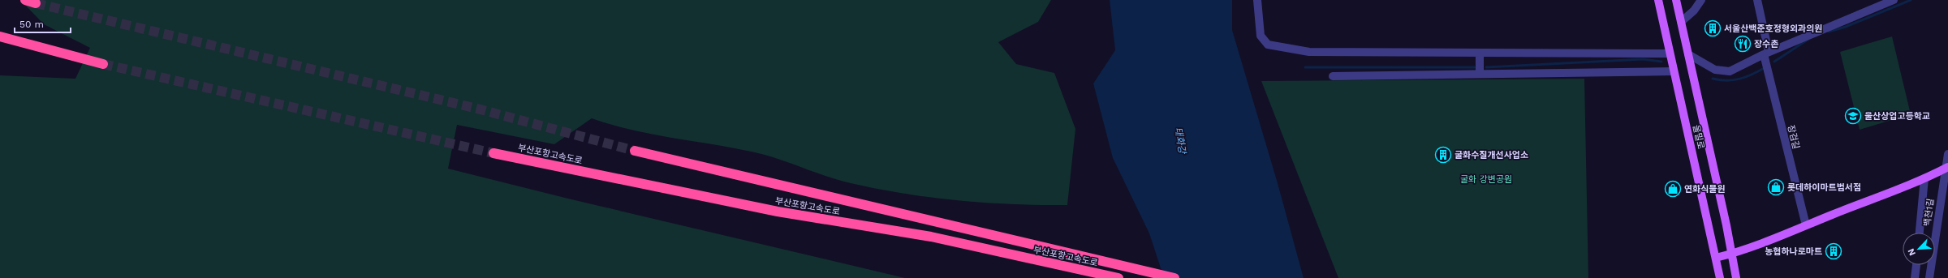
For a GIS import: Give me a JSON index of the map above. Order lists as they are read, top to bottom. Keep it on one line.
{"streets":{"highway":["부산포항고속도로"],"main road":["울밀로"],"street":["장검길","백천1길"]},"water":["태화강"],"parks":["굴화 강변공원"],"places":{"building":["서울산백준호정형외과의원","굴화수질개선사업소","농협하나로마트"],"restaurant":["장수촌"],"school or university":["울산상업고등학교"],"shop":["롯데하이마트범서점","연화식물원"]},"scale_bar":"50 m","north":"bottom left"}
